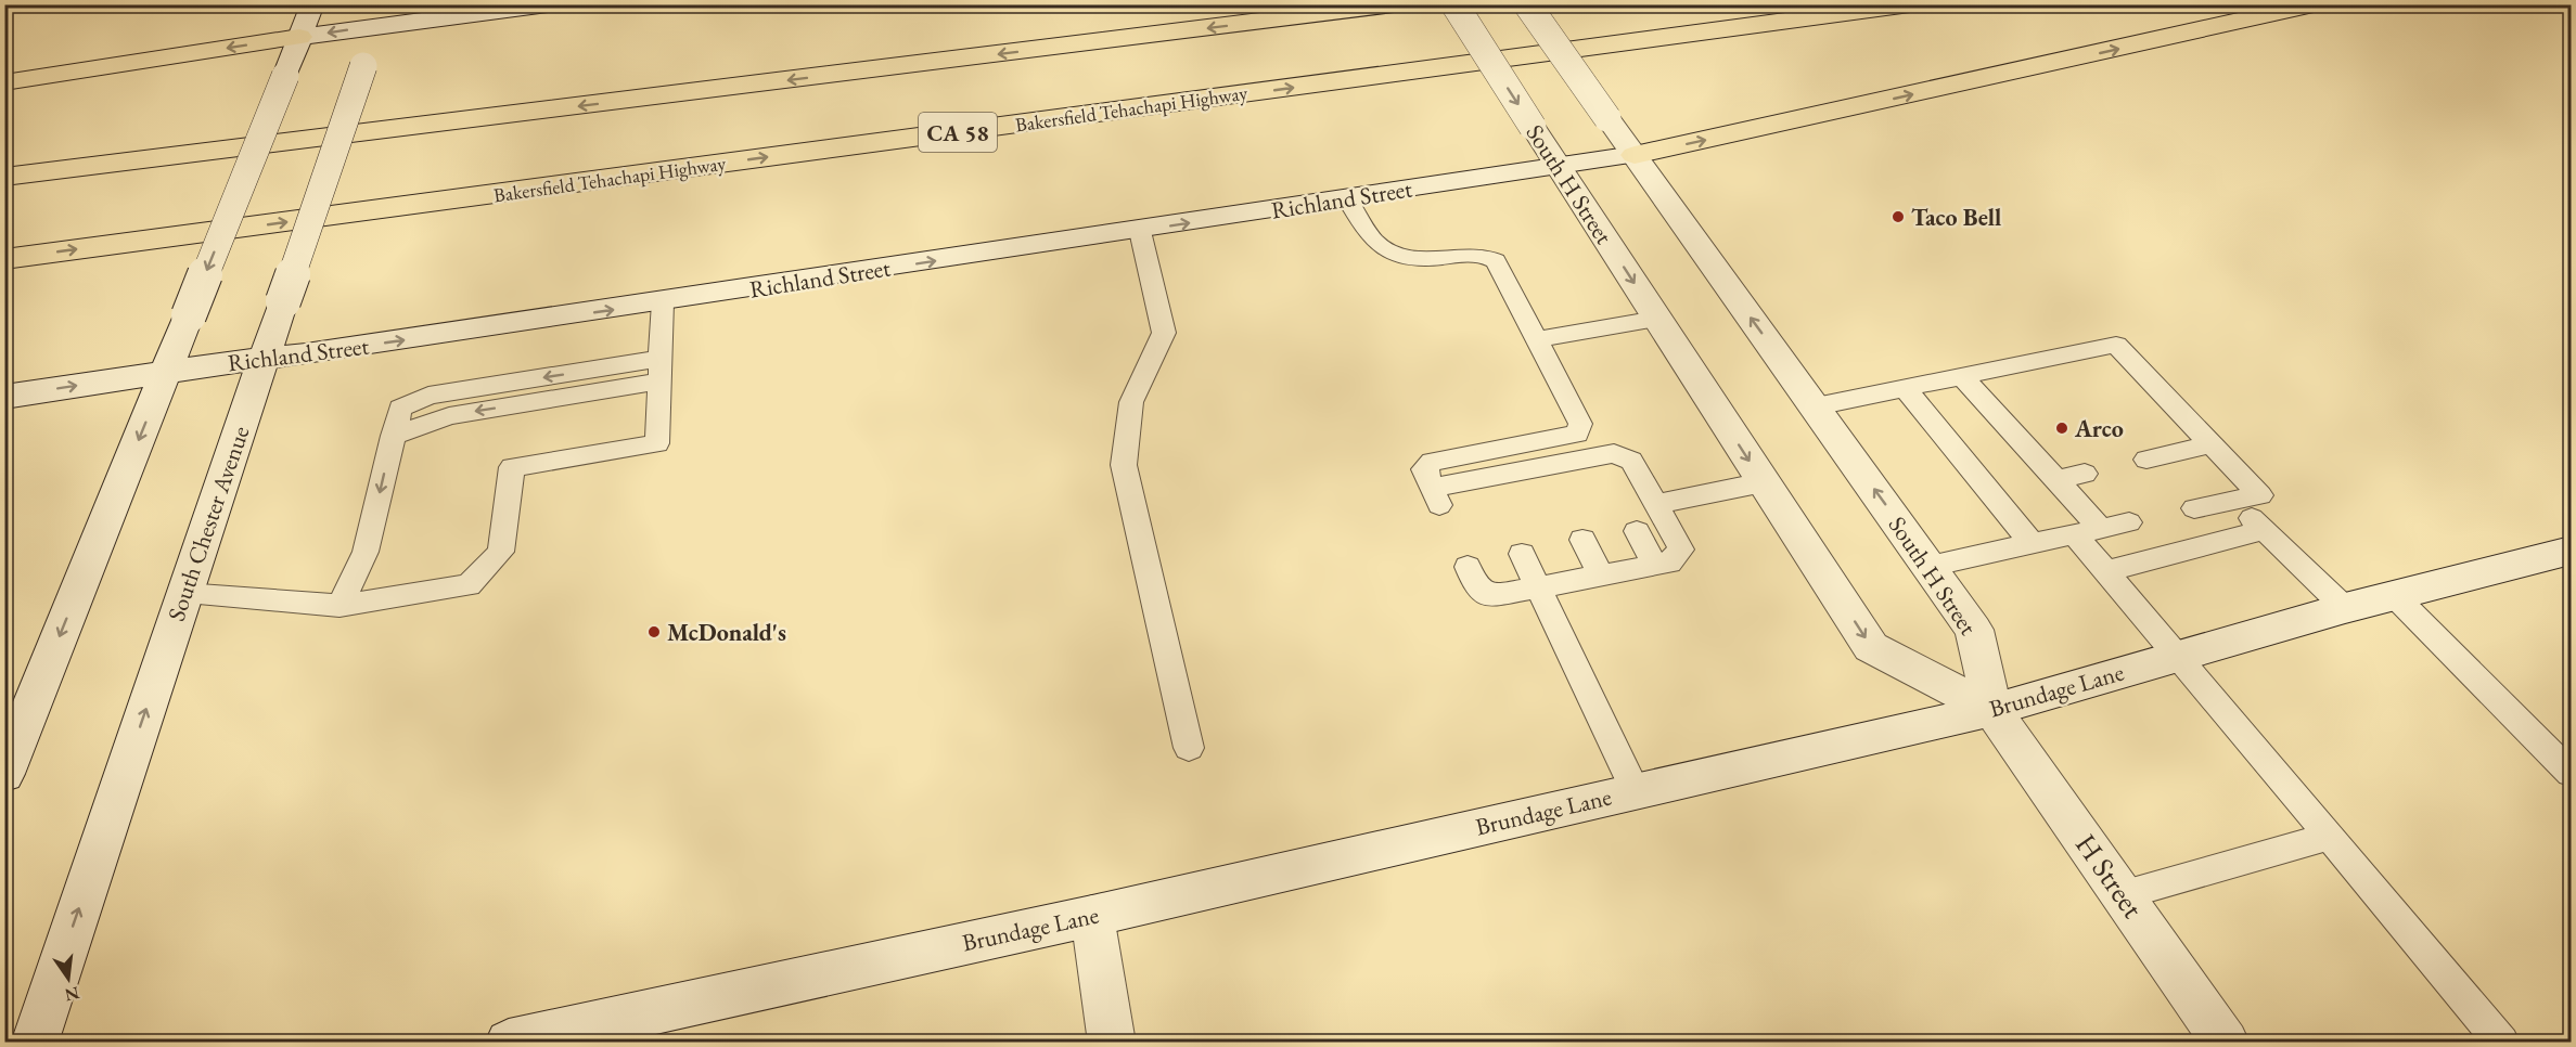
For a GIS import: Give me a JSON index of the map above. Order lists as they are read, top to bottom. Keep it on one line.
{"streets":{"highway":["Bakersfield Tehachapi Highway","CA 58"],"main road":["South H Street","Richland Street","South Chester Avenue","Brundage Lane","H Street"]},"crossings":[["South H Street","Richland Street"],["South H Street","Brundage Lane"],["South H Street","H Street"],["Richland Street","South Chester Avenue"],["Brundage Lane","H Street"]],"one_way":["Richland Street"],"places":["Taco Bell","Arco","McDonald's"],"north":"bottom"}
